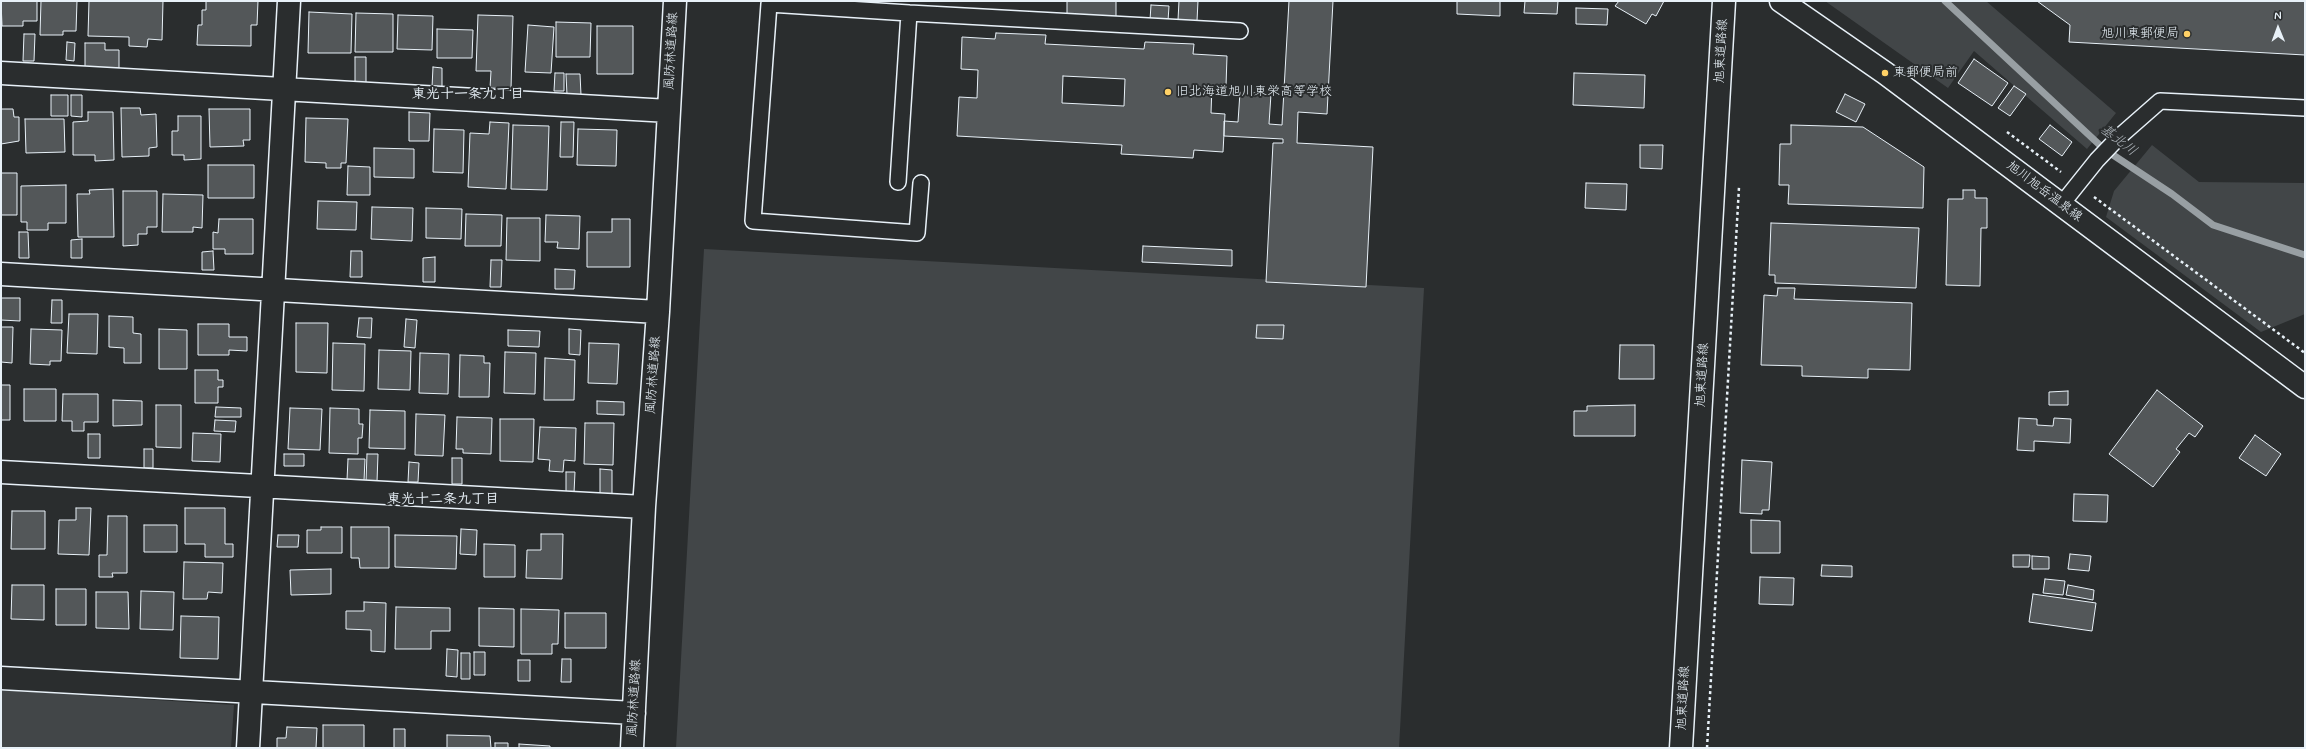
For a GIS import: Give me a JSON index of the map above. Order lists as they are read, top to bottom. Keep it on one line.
{"streets":{"street":["風防林道路線","旭東道路線","旭川旭岳温泉線"]},"districts":["東光十一条九丁目","東光十二条九丁目"],"water":["基北川"],"places":["旭川東郵便局","東郵便局前","旧北海道旭川東栄高等学校"],"north":"top"}
